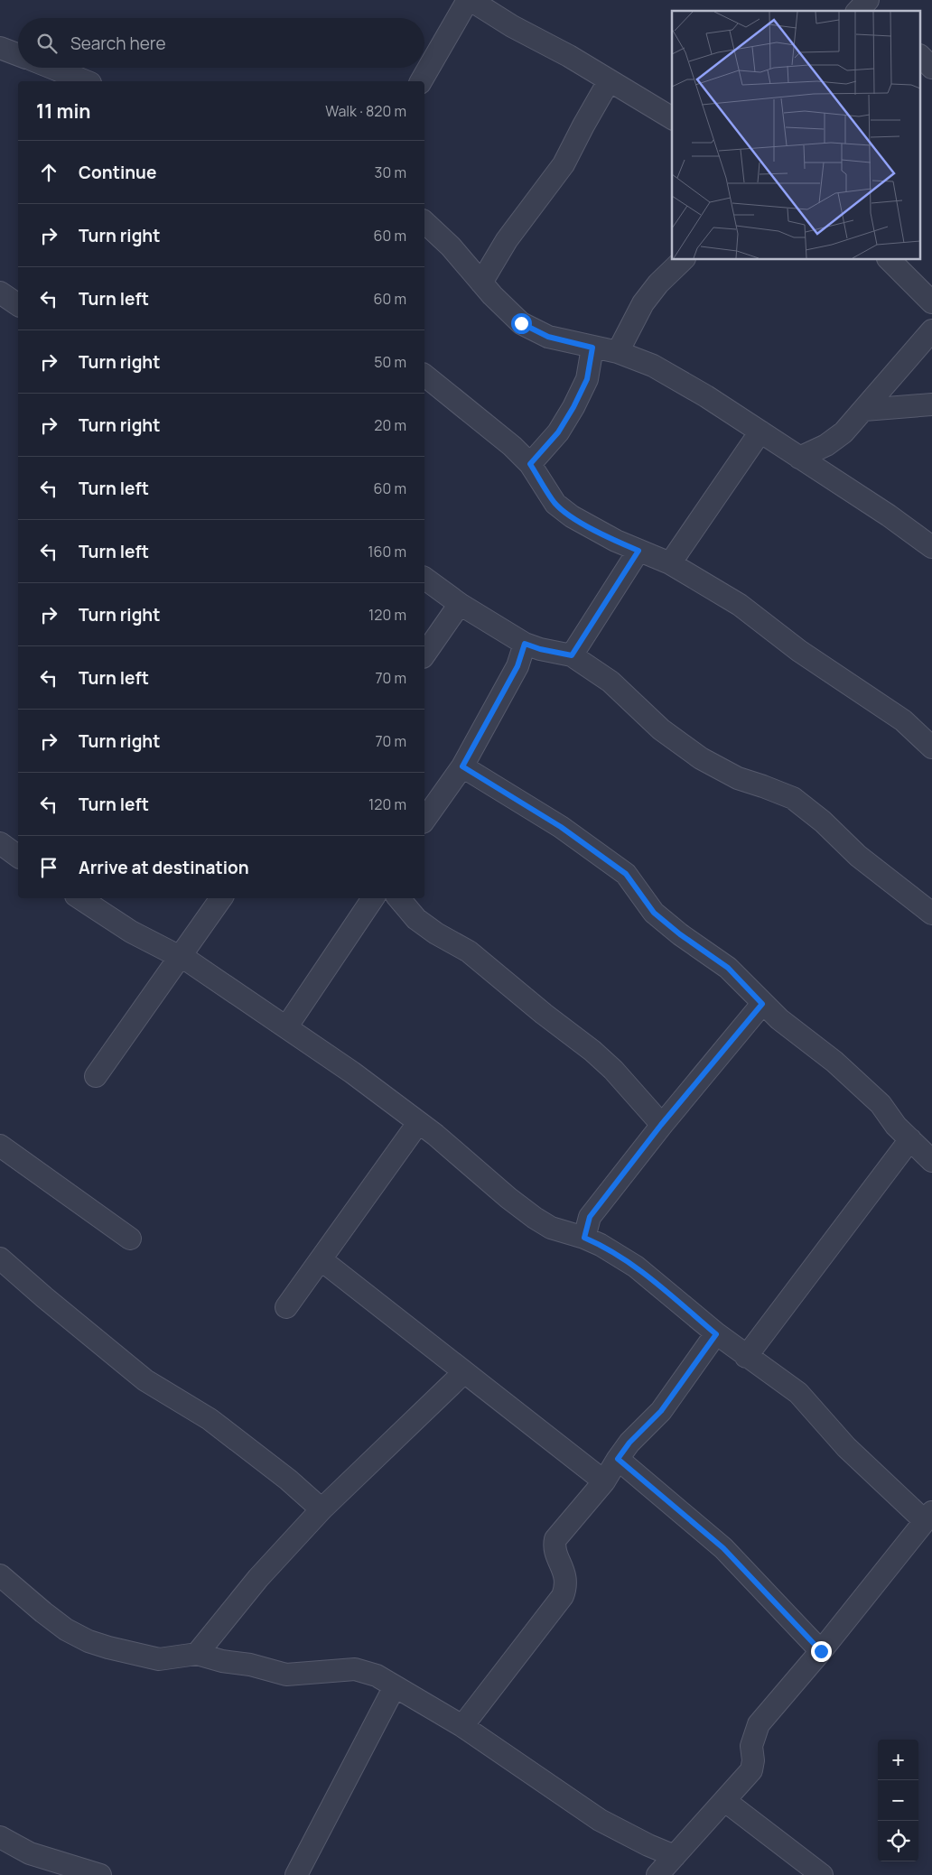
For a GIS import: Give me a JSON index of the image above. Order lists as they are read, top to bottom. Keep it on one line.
{"page":{"search":"Search here","heading":["11 min","Walk · 820 m"],"list":[["Continue","30 m"],["Turn right","60 m"],["Turn left","60 m"],["Turn right","50 m"],["Turn right","20 m"],["Turn left","60 m"],["Turn left","160 m"],["Turn right","120 m"],["Turn left","70 m"],["Turn right","70 m"],["Turn left","120 m"],"Arrive at destination"],"map_buttons":["+","−"]}}
